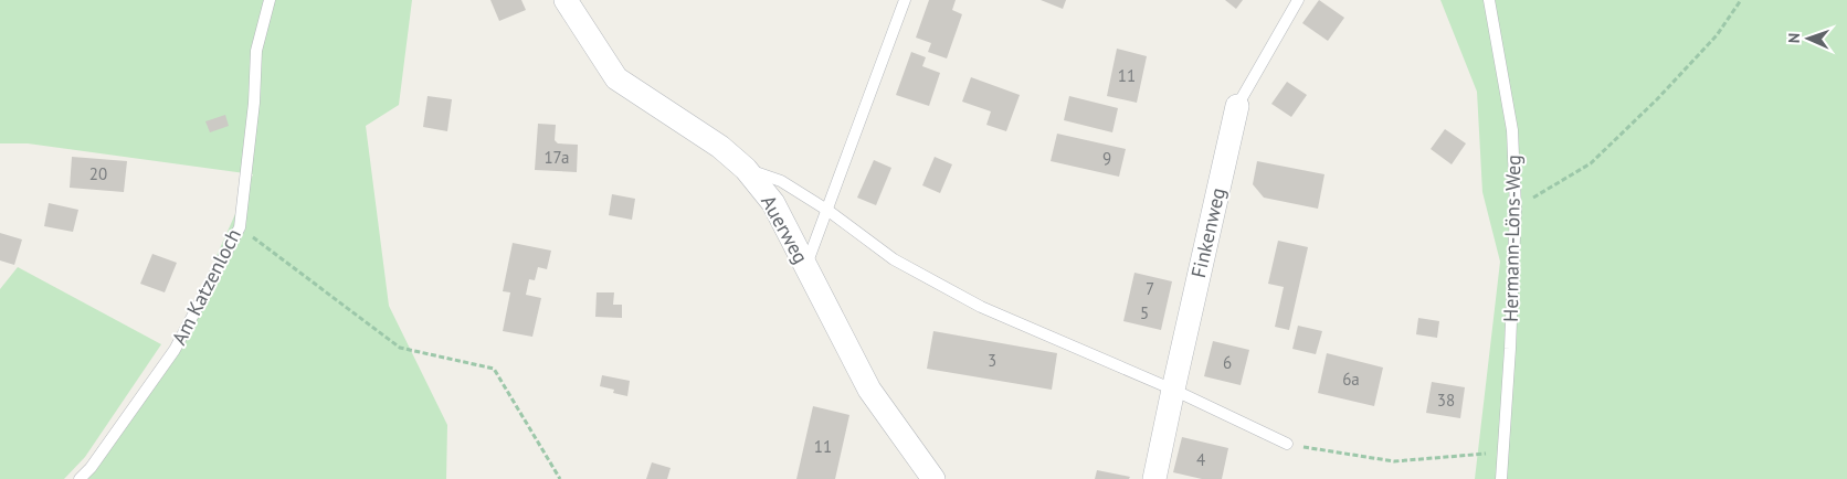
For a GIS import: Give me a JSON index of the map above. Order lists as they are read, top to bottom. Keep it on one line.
{"streets":{"street":["Auerweg","Finkenweg"],"lane":["Hermann-Löns-Weg","Am Katzenloch"]},"house_numbers":["11","17a","9","20","7","5","3","6","6a","38","11","4"],"north":"left"}
